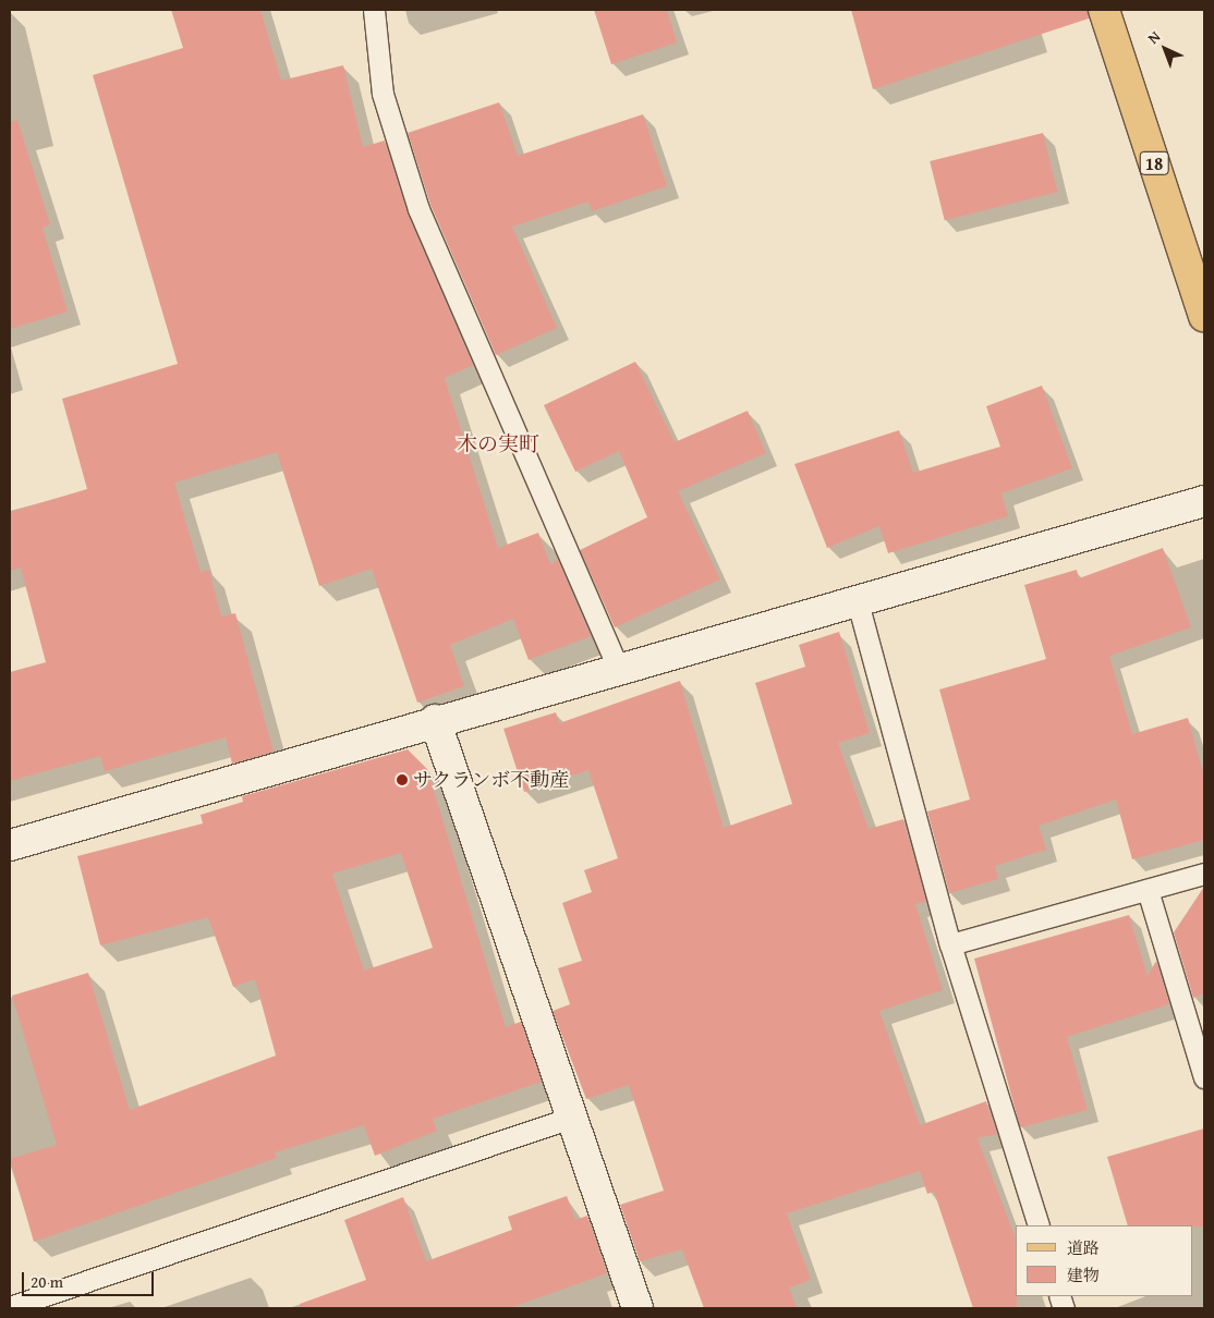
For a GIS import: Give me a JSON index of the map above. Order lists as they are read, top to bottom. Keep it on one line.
{"streets":{"main road":["18"]},"districts":["木の実町"],"places":["サクランボ不動産"],"legend":["道路","建物"],"scale_bar":"20 m","north":"top left"}
